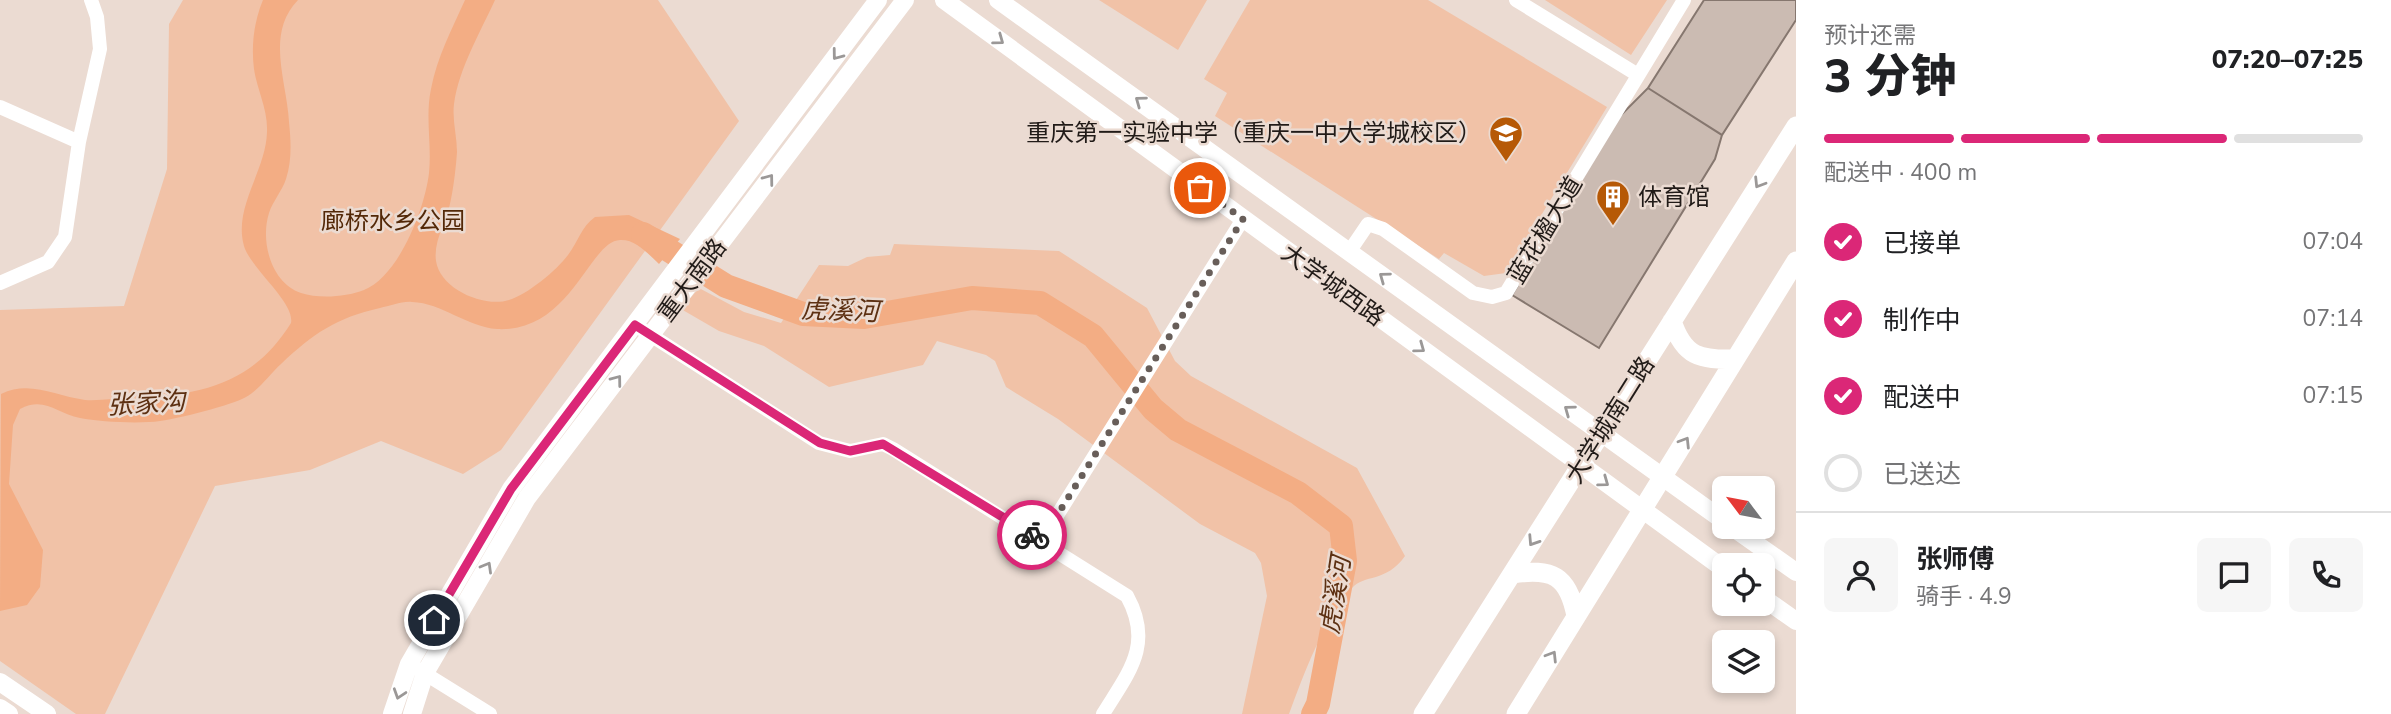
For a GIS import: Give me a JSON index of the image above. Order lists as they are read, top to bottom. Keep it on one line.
{"streets":{"highway":["大学城南二路"],"main road":["重大南路","大学城西路"],"street":["蓝花楹大道"]},"crossings":[["蓝花楹大道","大学城西路"],["大学城西路","大学城南二路"]],"water":["虎溪河","张家沟"],"parks":["廊桥水乡公园"],"places":{"school or university":["重庆第一实验中学（重庆一中大学城校区）"],"building":["体育馆"]},"north":"top left","page":{"heading":["3 分钟","预计还需","07:20–07:25"],"panel":["张师傅","骑手 · 4.9"],"bar":"配送中 · 400 m","list":[["已接单","07:04"],["制作中","07:14"],["配送中","07:15"],"已送达"]}}
